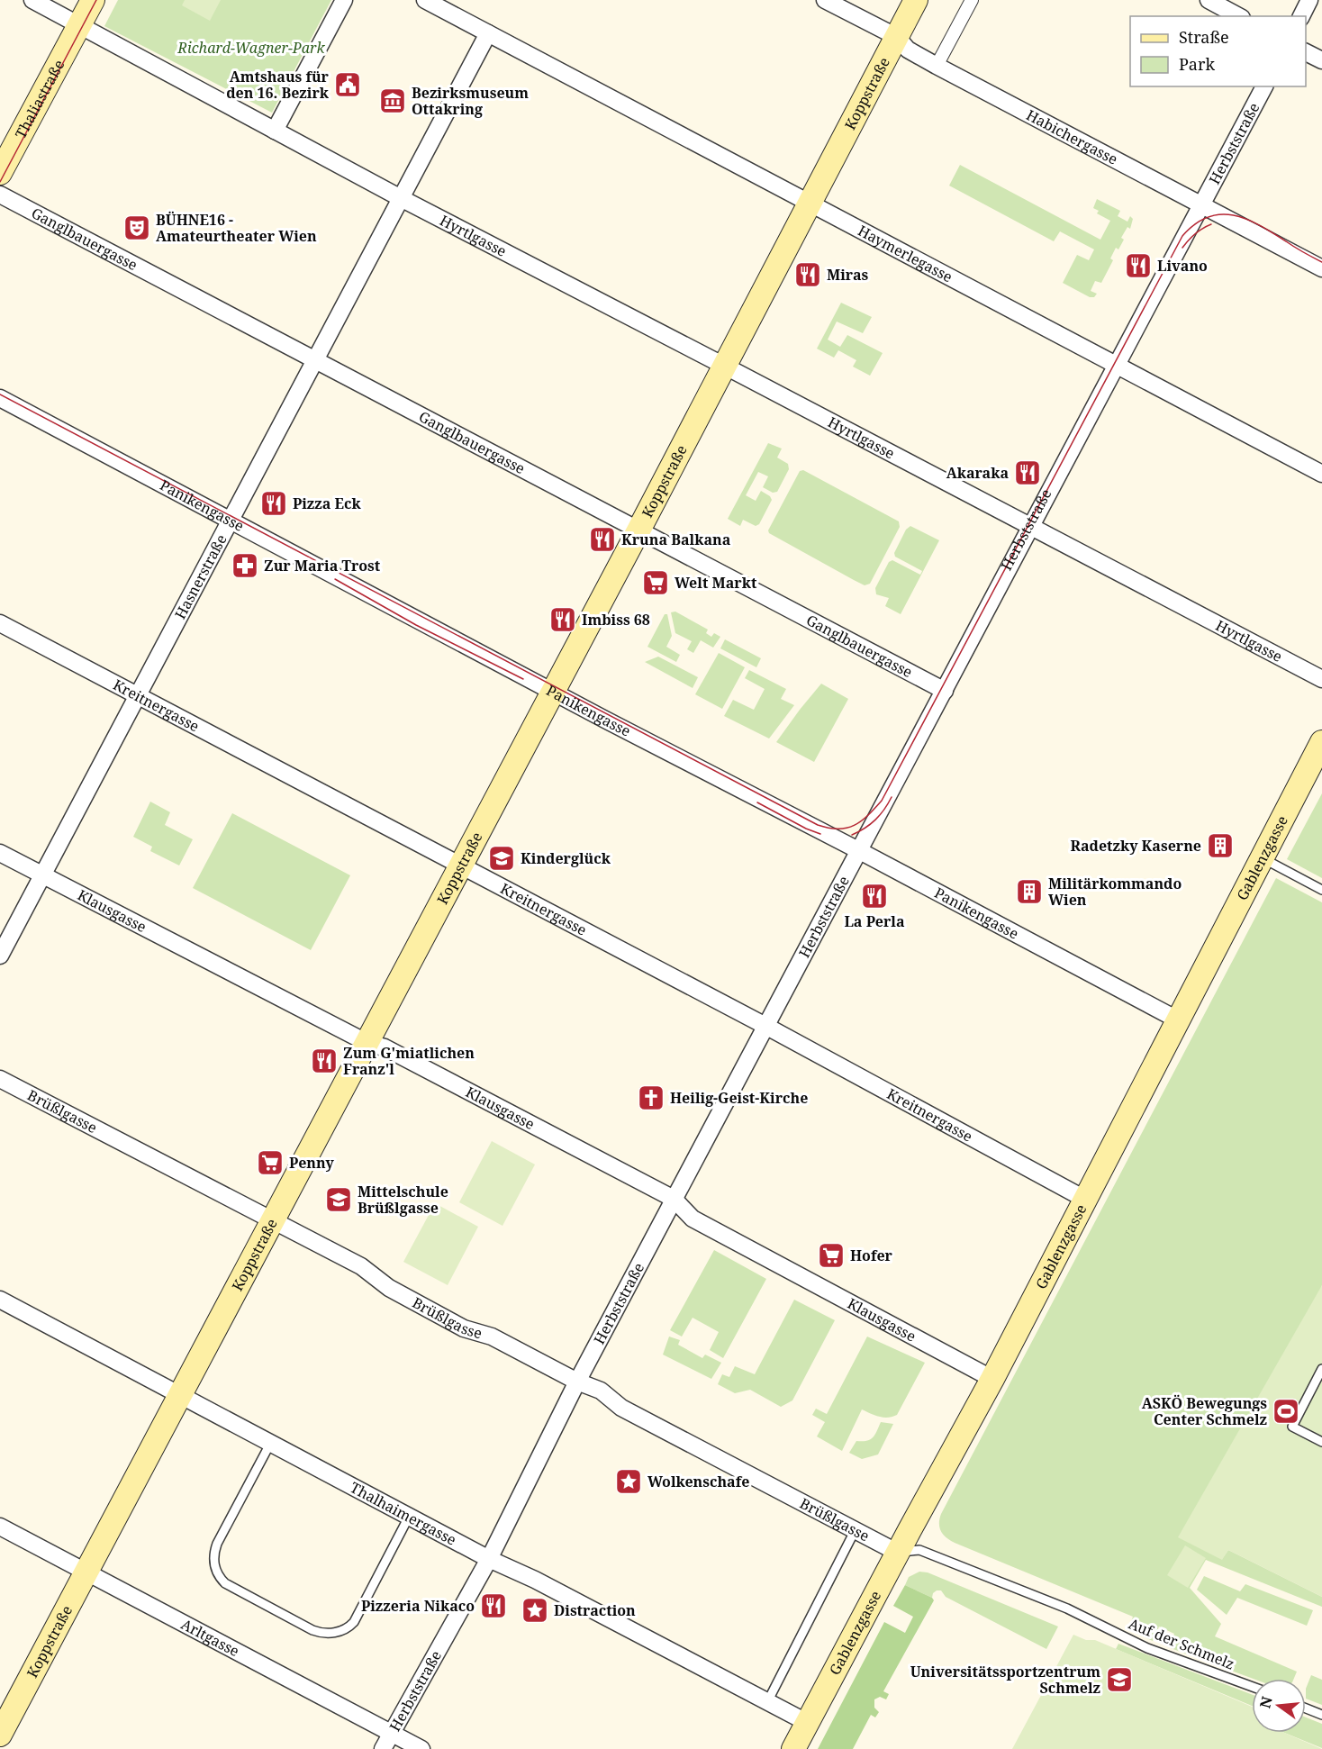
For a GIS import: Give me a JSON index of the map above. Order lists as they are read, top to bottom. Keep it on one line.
{"streets":{"main road":["Koppstraße","Thaliastraße","Gablenzgasse"],"street":["Habichergasse","Herbststraße","Hyrtlgasse","Ganglbauergasse","Haymerlegasse","Panikengasse","Hasnerstraße","Kreitnergasse","Klausgasse","Brüßlgasse","Thalhaimergasse","Arltgasse"],"lane":["Auf der Schmelz"]},"crossings":[["Koppstraße","Habichergasse"],["Koppstraße","Hyrtlgasse"],["Koppstraße","Ganglbauergasse"],["Koppstraße","Haymerlegasse"],["Koppstraße","Panikengasse"],["Koppstraße","Kreitnergasse"],["Koppstraße","Klausgasse"],["Koppstraße","Brüßlgasse"],["Koppstraße","Thalhaimergasse"],["Koppstraße","Arltgasse"],["Thaliastraße","Hyrtlgasse"],["Habichergasse","Herbststraße"],["Herbststraße","Hyrtlgasse"],["Herbststraße","Ganglbauergasse"],["Herbststraße","Haymerlegasse"],["Herbststraße","Panikengasse"],["Herbststraße","Kreitnergasse"],["Herbststraße","Klausgasse"],["Herbststraße","Brüßlgasse"],["Herbststraße","Thalhaimergasse"],["Herbststraße","Arltgasse"],["Hyrtlgasse","Hasnerstraße"],["Ganglbauergasse","Hasnerstraße"],["Haymerlegasse","Hasnerstraße"],["Panikengasse","Hasnerstraße"],["Panikengasse","Gablenzgasse"],["Hasnerstraße","Kreitnergasse"],["Hasnerstraße","Klausgasse"],["Kreitnergasse","Gablenzgasse"],["Gablenzgasse","Klausgasse"],["Gablenzgasse","Brüßlgasse"],["Gablenzgasse","Thalhaimergasse"],["Gablenzgasse","Auf der Schmelz"],["Brüßlgasse","Auf der Schmelz"]],"parks":["Richard-Wagner-Park"],"places":{"public building":["Amtshaus für den 16. Bezirk"],"museum":["Bezirksmuseum Ottakring"],"theatre":["BÜHNE16 - Amateurtheater Wien"],"restaurant":["Livano","Miras","Akaraka","Pizza Eck","Kruna Balkana","Imbiss 68","La Perla","Zum G'miatlichen Franz'l","Pizzeria Nikaco"],"pharmacy":["Zur Maria Trost"],"supermarket":["Welt Markt","Penny","Hofer"],"building":["Radetzky Kaserne","Militärkommando Wien"],"school or university":["Kinderglück","Mittelschule Brüßlgasse","Universitätssportzentrum Schmelz"],"church":["Heilig-Geist-Kirche"],"sports":["ASKÖ Bewegungs Center Schmelz"],"place":["Wolkenschafe","Distraction"]},"legend":["Straße","Park"],"north":"left"}
